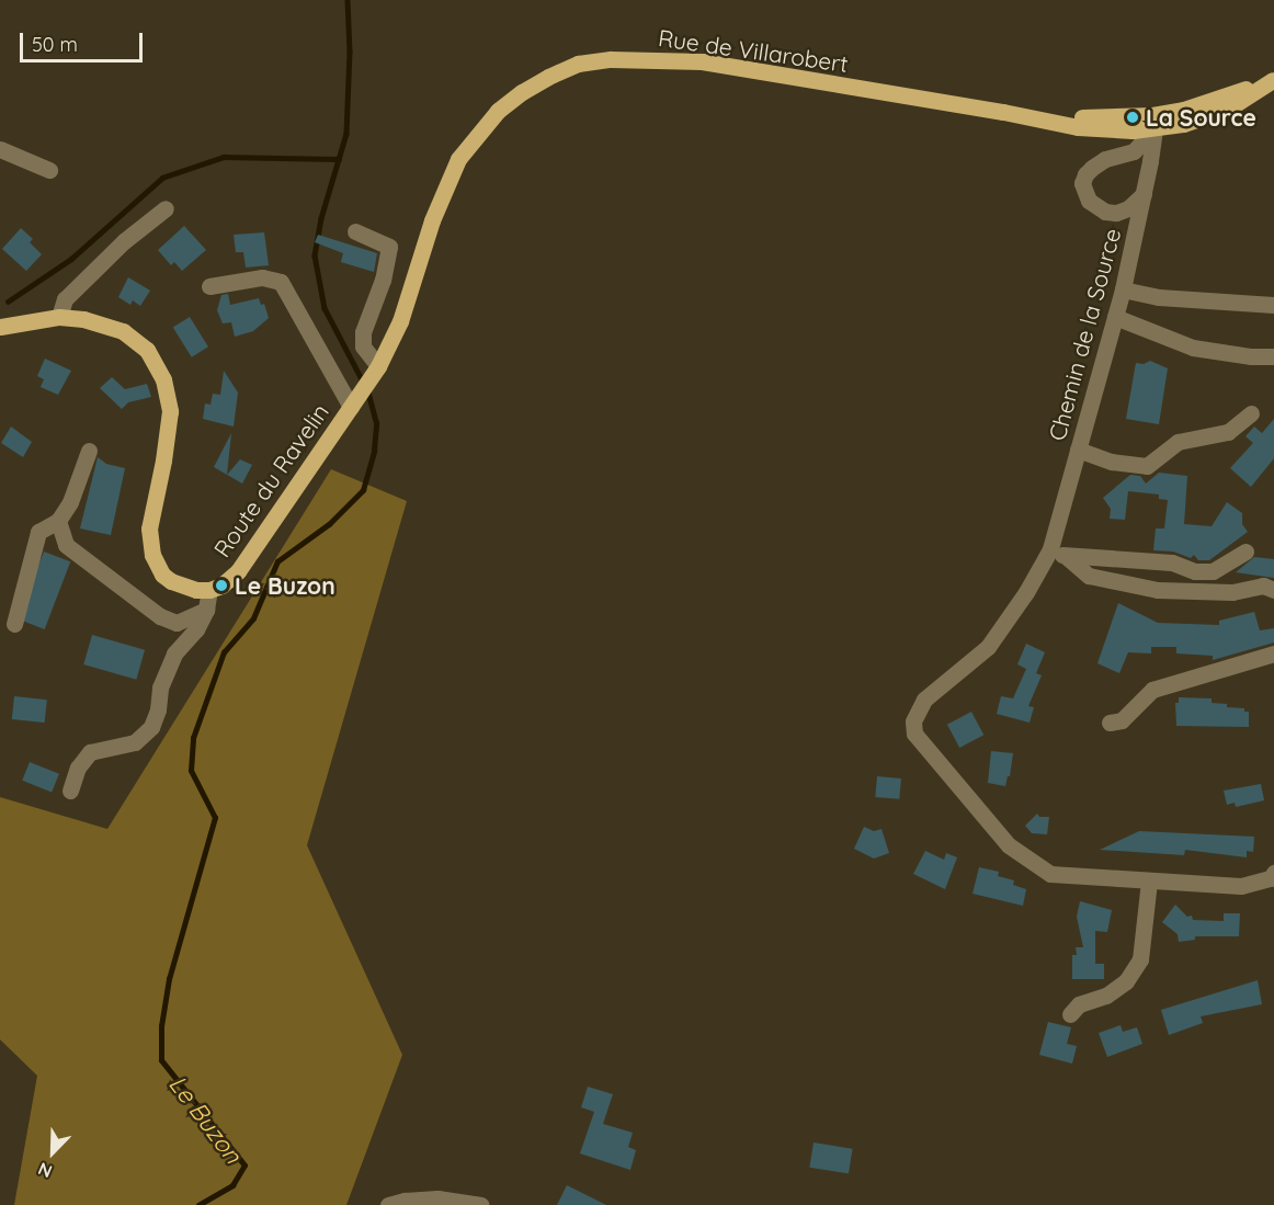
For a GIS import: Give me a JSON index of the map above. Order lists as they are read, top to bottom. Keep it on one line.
{"streets":{"main road":["Rue de Villarobert","Route du Ravelin"],"street":["Chemin de la Source"]},"crossings":[["Rue de Villarobert","Chemin de la Source"],["Rue de Villarobert","Route du Ravelin"]],"water":["Le Buzon"],"places":["La Source","Le Buzon"],"scale_bar":"50 m","north":"bottom left"}
